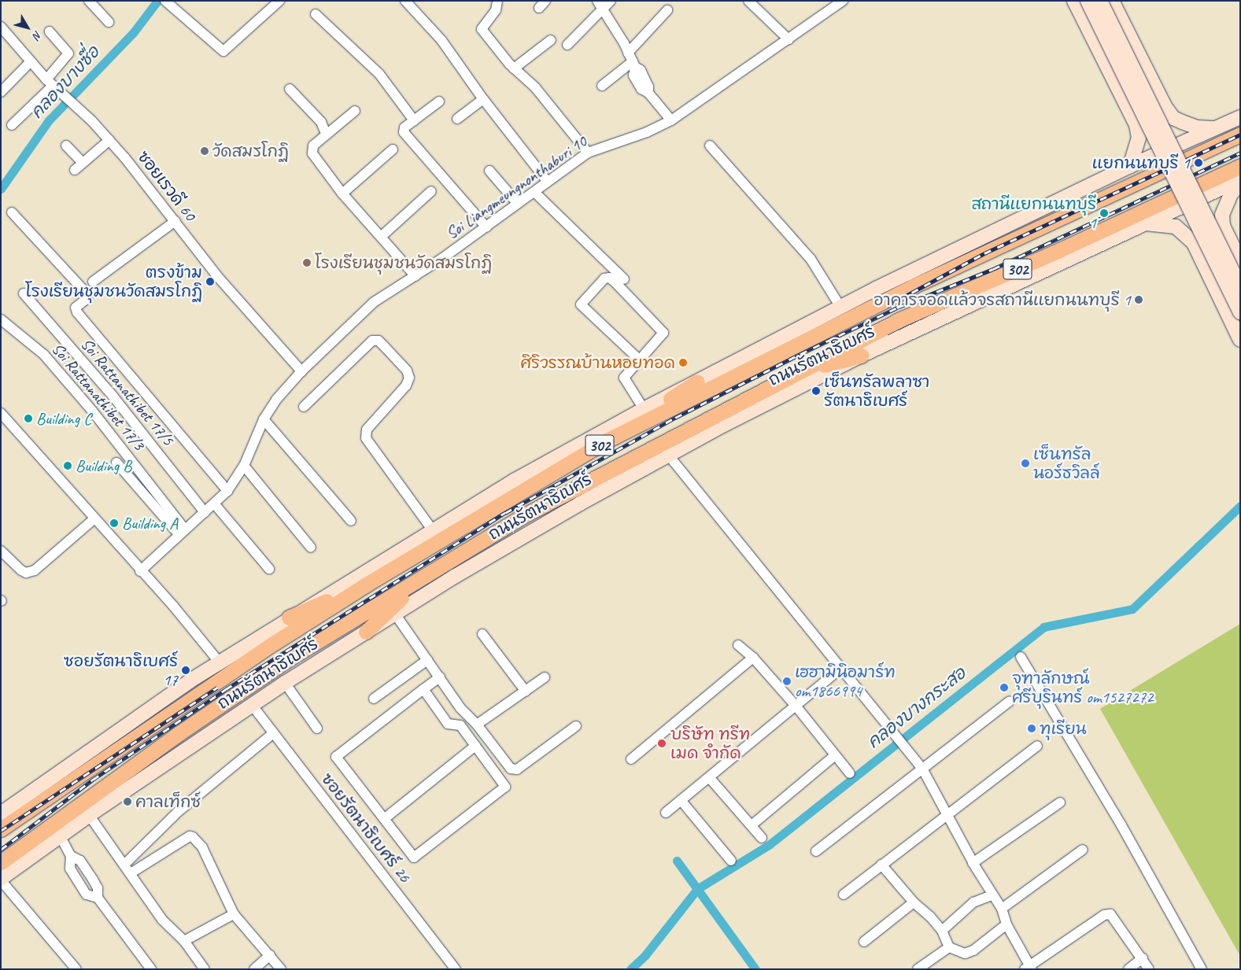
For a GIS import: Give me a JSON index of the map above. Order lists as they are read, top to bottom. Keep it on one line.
{"streets":{"main road":["302","ถนนรัตนาธิเบศร์"],"street":["ซอยเรวดี 60","Soi Liangmeungnonthaburi 10","Soi Rattanathibet 17/5","Soi Rattanathibet 17/3","ซอยรัตนาธิเบศร์ 26"]},"crossings":[["ซอยเรวดี 60","Soi Liangmeungnonthaburi 10"],["Soi Liangmeungnonthaburi 10","Soi Rattanathibet 17/5"],["Soi Liangmeungnonthaburi 10","Soi Rattanathibet 17/3"],["ถนนรัตนาธิเบศร์","ซอยรัตนาธิเบศร์ 26"]],"water":["คลองบางซื่อ","คลองบางกระสอ"],"places":["วัดสมรโกฏิ","แยกนนทบุรี 1","สถานีแยกนนทบุรี 1","โรงเรียนชุมชนวัดสมรโกฏิ","ตรงข้าม โรงเรียนชุมชนวัดสมรโกฏิ","อาคารจอดแล้วจรสถานีแยกนนทบุรี 1","ศิริวรรณบ้านหอยทอด","เซ็นทรัลพลาซา รัตนาธิเบศร์","Building C","เซ็นทรัล นอร์ธวิลล์","Building B","Building A","ซอยรัตนาธิเบศร์ 17","เฮฮามินิอมาร์ท om1866994","จุฑาลักษณ์ ศรีบุรินทร์ om1527272","ทุเรียน","บริษัท ทรีท เมด จำกัด","คาลเท็กซ์"],"north":"bottom right"}
